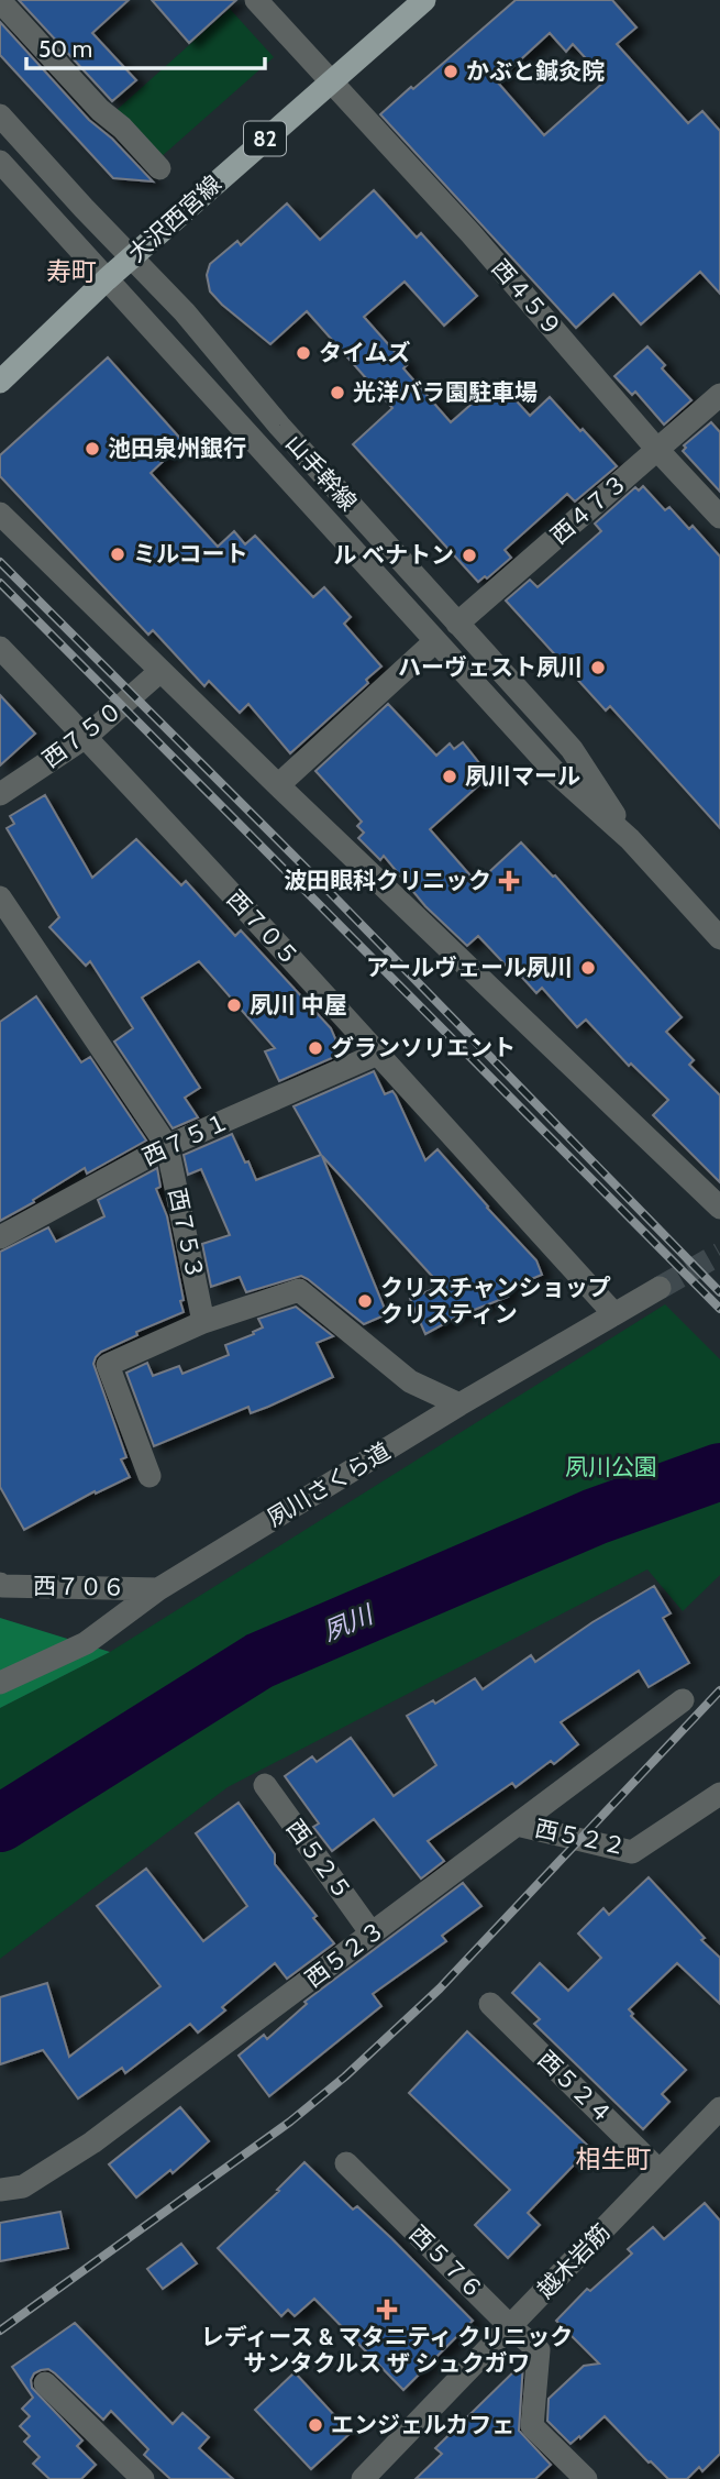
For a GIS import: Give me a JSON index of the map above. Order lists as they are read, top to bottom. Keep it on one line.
{"streets":{"main road":["82","大沢西宮線"],"street":["西４５９","山手幹線","西４７３","西７５０","西７０５","西７５１","西７５３","夙川さくら道","西７０６","西５２２","西５２５","西５２３","西５２４","越木岩筋","西５７６"]},"crossings":[["大沢西宮線","西４５９"],["大沢西宮線","山手幹線"],["西４５９","西４７３"],["山手幹線","西４７３"],["西７５０","西７０５"],["西７０５","西７５１"],["西７０５","夙川さくら道"],["西７５１","西７５３"],["夙川さくら道","西７０６"],["西５２２","西５２３"],["西５２５","西５２３"],["西５２４","越木岩筋"],["越木岩筋","西５７６"]],"districts":["寿町","相生町"],"water":["夙川"],"parks":["夙川公園"],"places":{"other":["かぶと鍼灸院","タイムズ","光洋バラ園駐車場","池田泉州銀行","ミルコート","ル ベナトン","ハーヴェスト夙川","夙川マール","アールヴェール夙川","夙川 中屋","グランソリエント","クリスチャンショップ クリスティン","エンジェルカフェ"],"health":["波田眼科クリニック","レディース & マタニティ クリニック サンタクルス ザ シュクガワ"]},"scale_bar":"50 m"}
